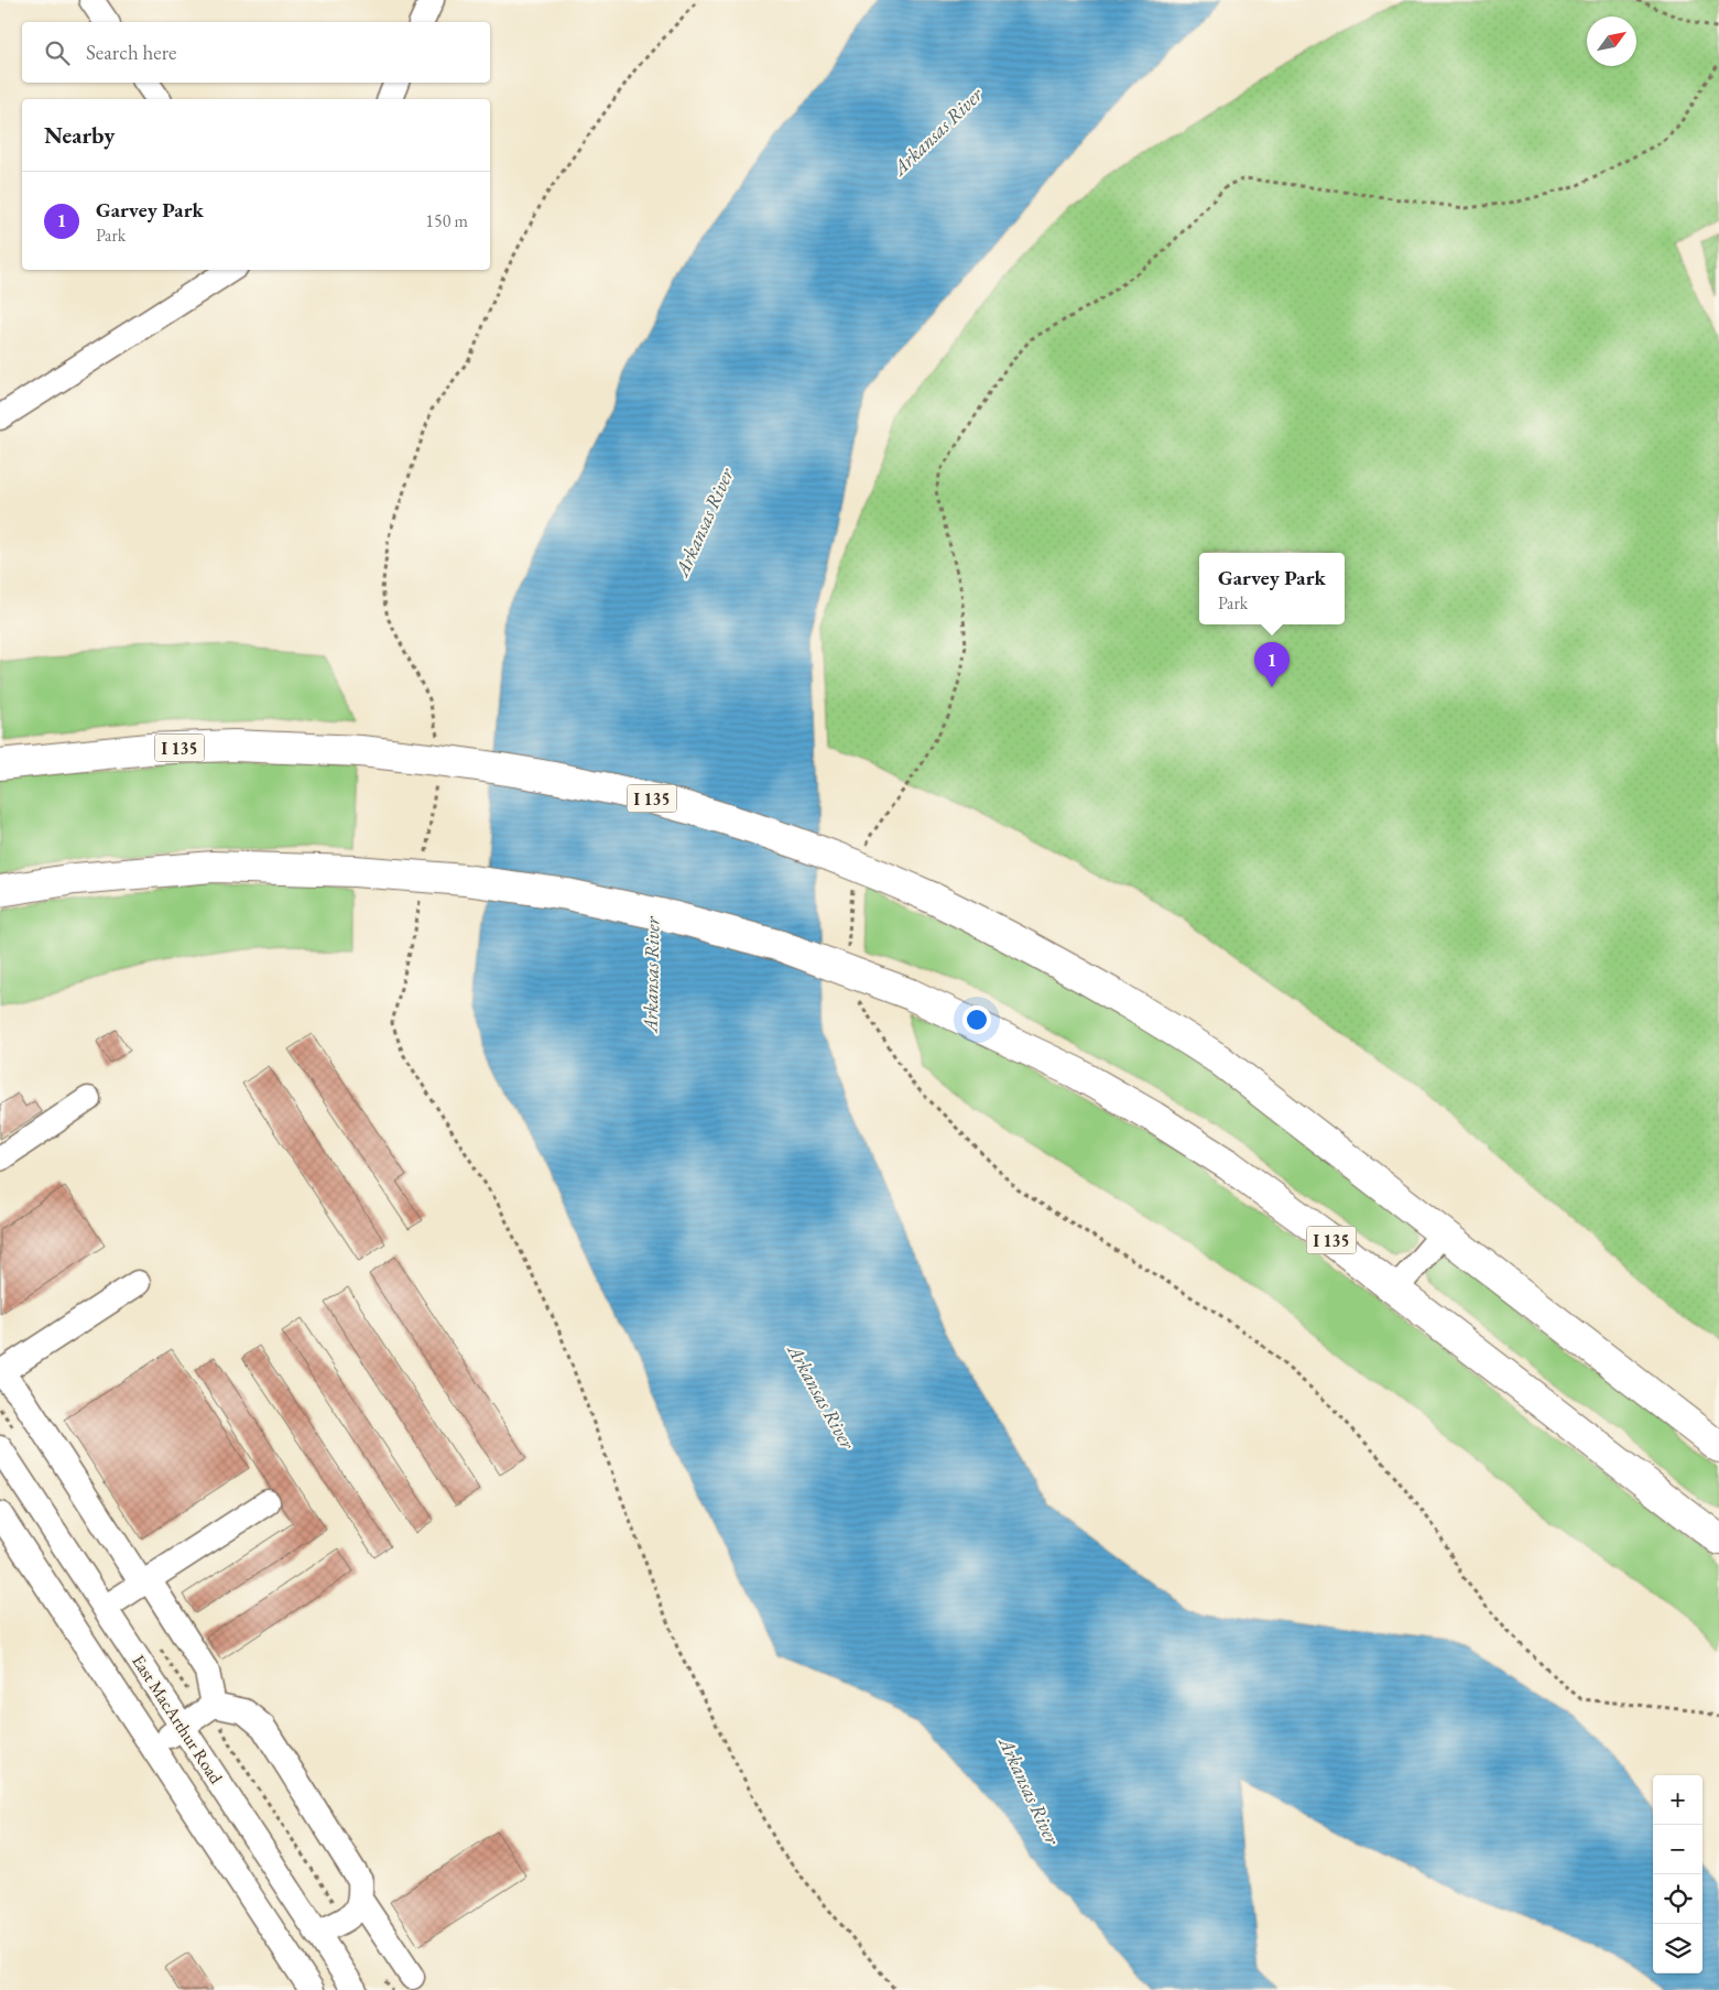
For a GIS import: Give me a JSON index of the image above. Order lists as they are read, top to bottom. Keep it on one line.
{"streets":{"highway":["I 135"],"street":["East MacArthur Road"]},"water":["Arkansas River"],"north":"top right","page":{"search":"Search here","heading":"Nearby","list":[{"mark":"1","name":"Garvey Park","note":"Park","value":"150 m"}],"popup":["Garvey Park","Park"],"pins":"1","map_buttons":["+","−"]}}
